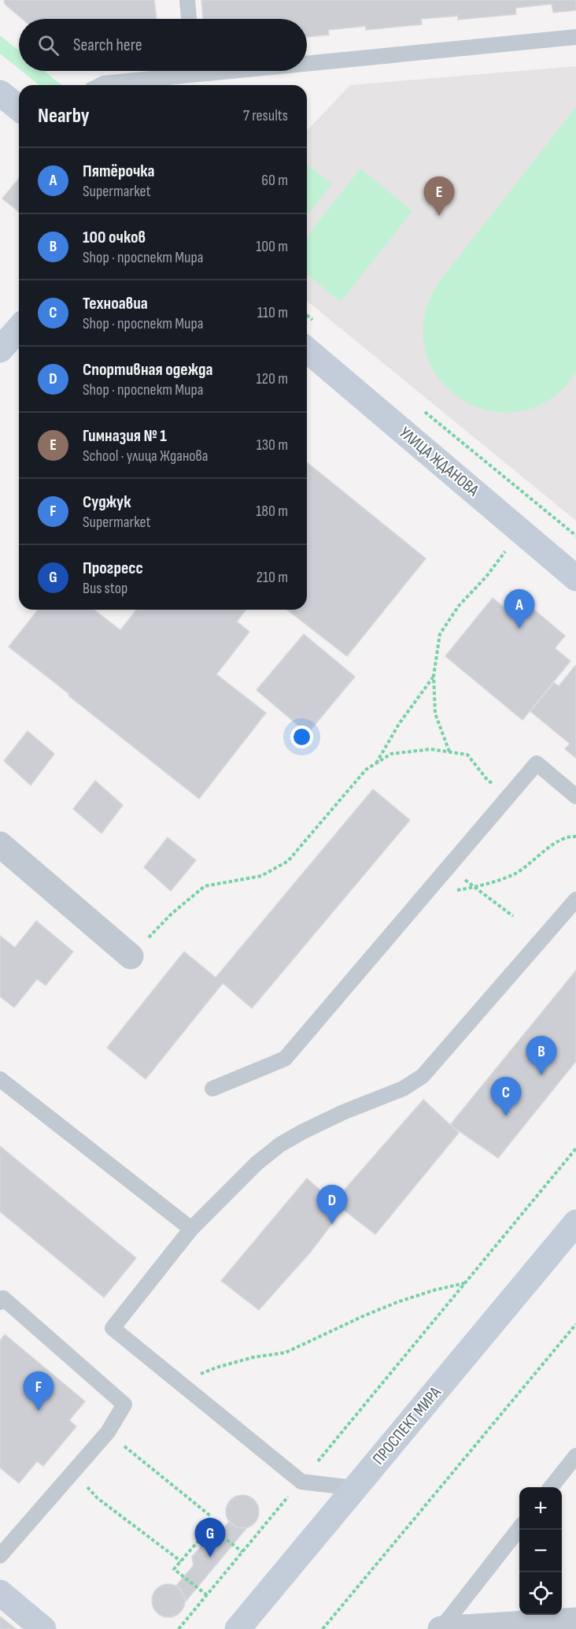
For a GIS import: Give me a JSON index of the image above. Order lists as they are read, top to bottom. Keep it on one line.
{"streets":{"main road":["УЛИЦА ЖДАНОВА","ПРОСПЕКТ МИРА"]},"page":{"search":"Search here","heading":["Nearby","7 results"],"list":[{"mark":"A","name":"Пятёрочка","note":"Supermarket","value":"60 m"},{"mark":"B","name":"100 очков","note":"Shop · проспект Мира","value":"100 m"},{"mark":"C","name":"Техноавиа","note":"Shop · проспект Мира","value":"110 m"},{"mark":"D","name":"Спортивная одежда","note":"Shop · проспект Мира","value":"120 m"},{"mark":"E","name":"Гимназия № 1","note":"School · улица Жданова","value":"130 m"},{"mark":"F","name":"Суджук","note":"Supermarket","value":"180 m"},{"mark":"G","name":"Прогресс","note":"Bus stop","value":"210 m"}],"pins":["E","A","B","C","D","F","G"],"map_buttons":["+","−"]}}
